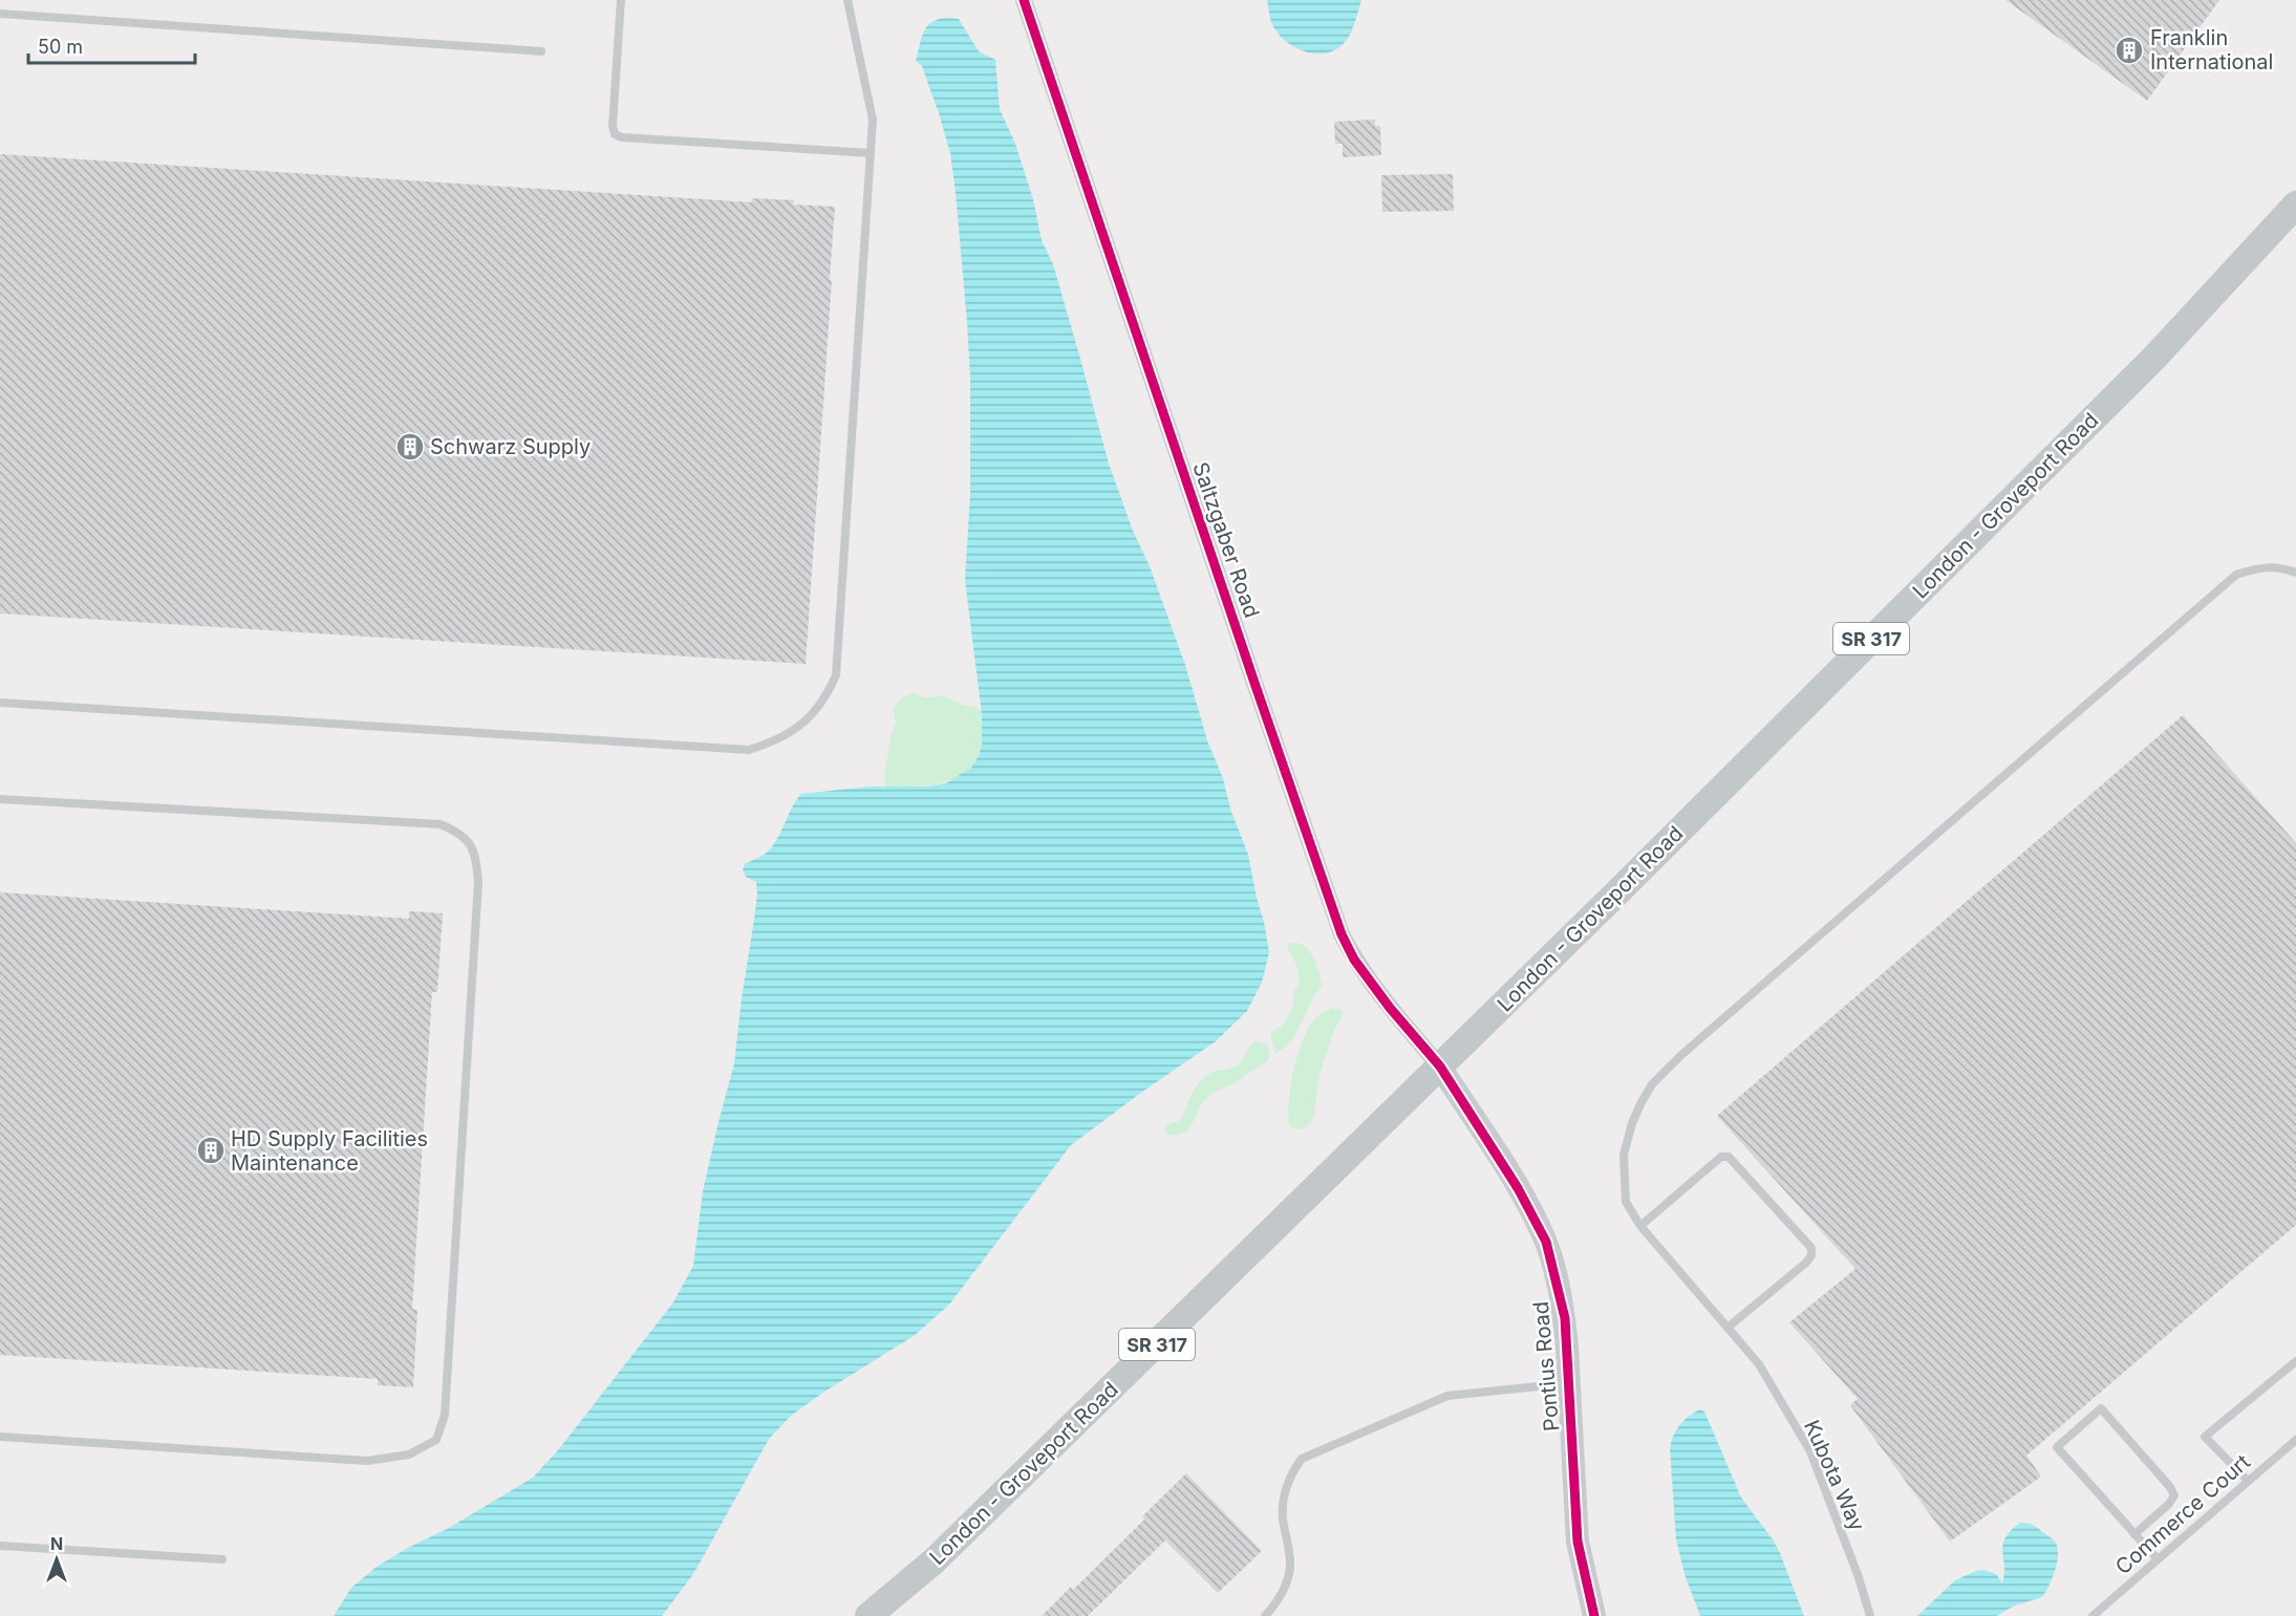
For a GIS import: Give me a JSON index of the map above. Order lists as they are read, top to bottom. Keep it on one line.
{"streets":{"main road":["London - Groveport Road","SR 317"],"street":["Saltzgaber Road","Pontius Road"],"lane":["Kubota Way","Commerce Court"]},"crossings":[["London - Groveport Road","Saltzgaber Road"],["London - Groveport Road","Pontius Road"],["Saltzgaber Road","Pontius Road"]],"places":{"building":["Franklin International","Schwarz Supply","HD Supply Facilities Maintenance"]},"scale_bar":"50 m","north":"top"}
